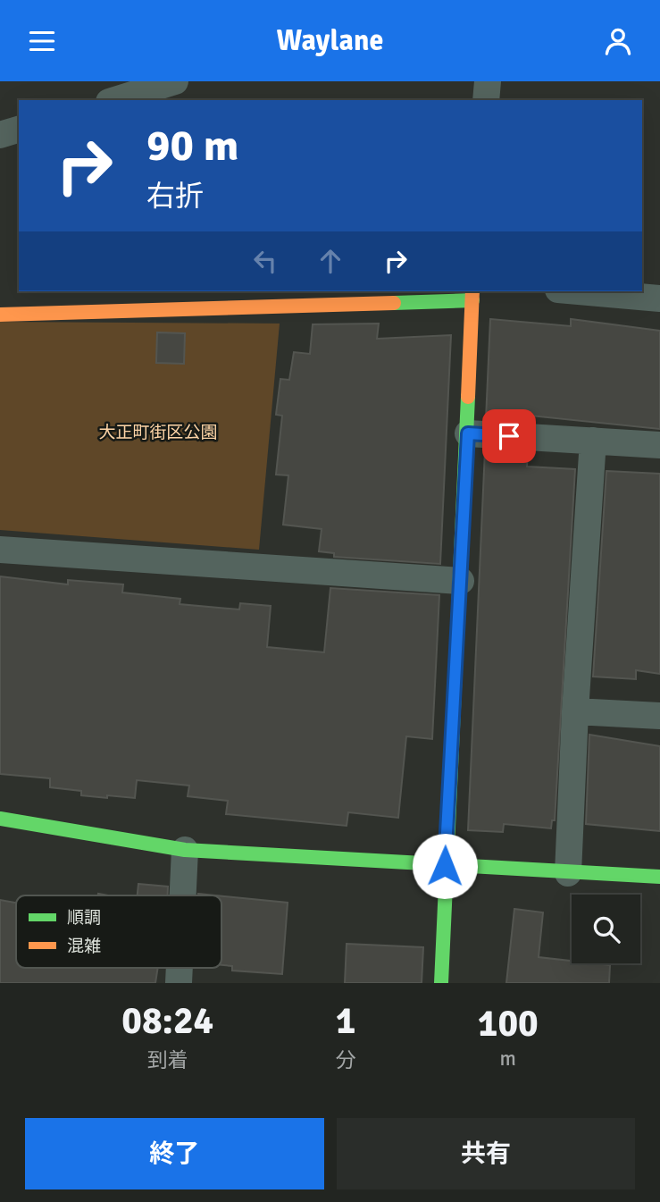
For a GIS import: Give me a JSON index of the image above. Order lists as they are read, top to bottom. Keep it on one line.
{"parks":["大正町街区公園"],"legend":["順調","混雑"],"page":{"header":"Waylane","turn":["90 m","右折"],"eta":["08:24","到着","1","分","100","m"],"buttons":["終了","共有"]}}
